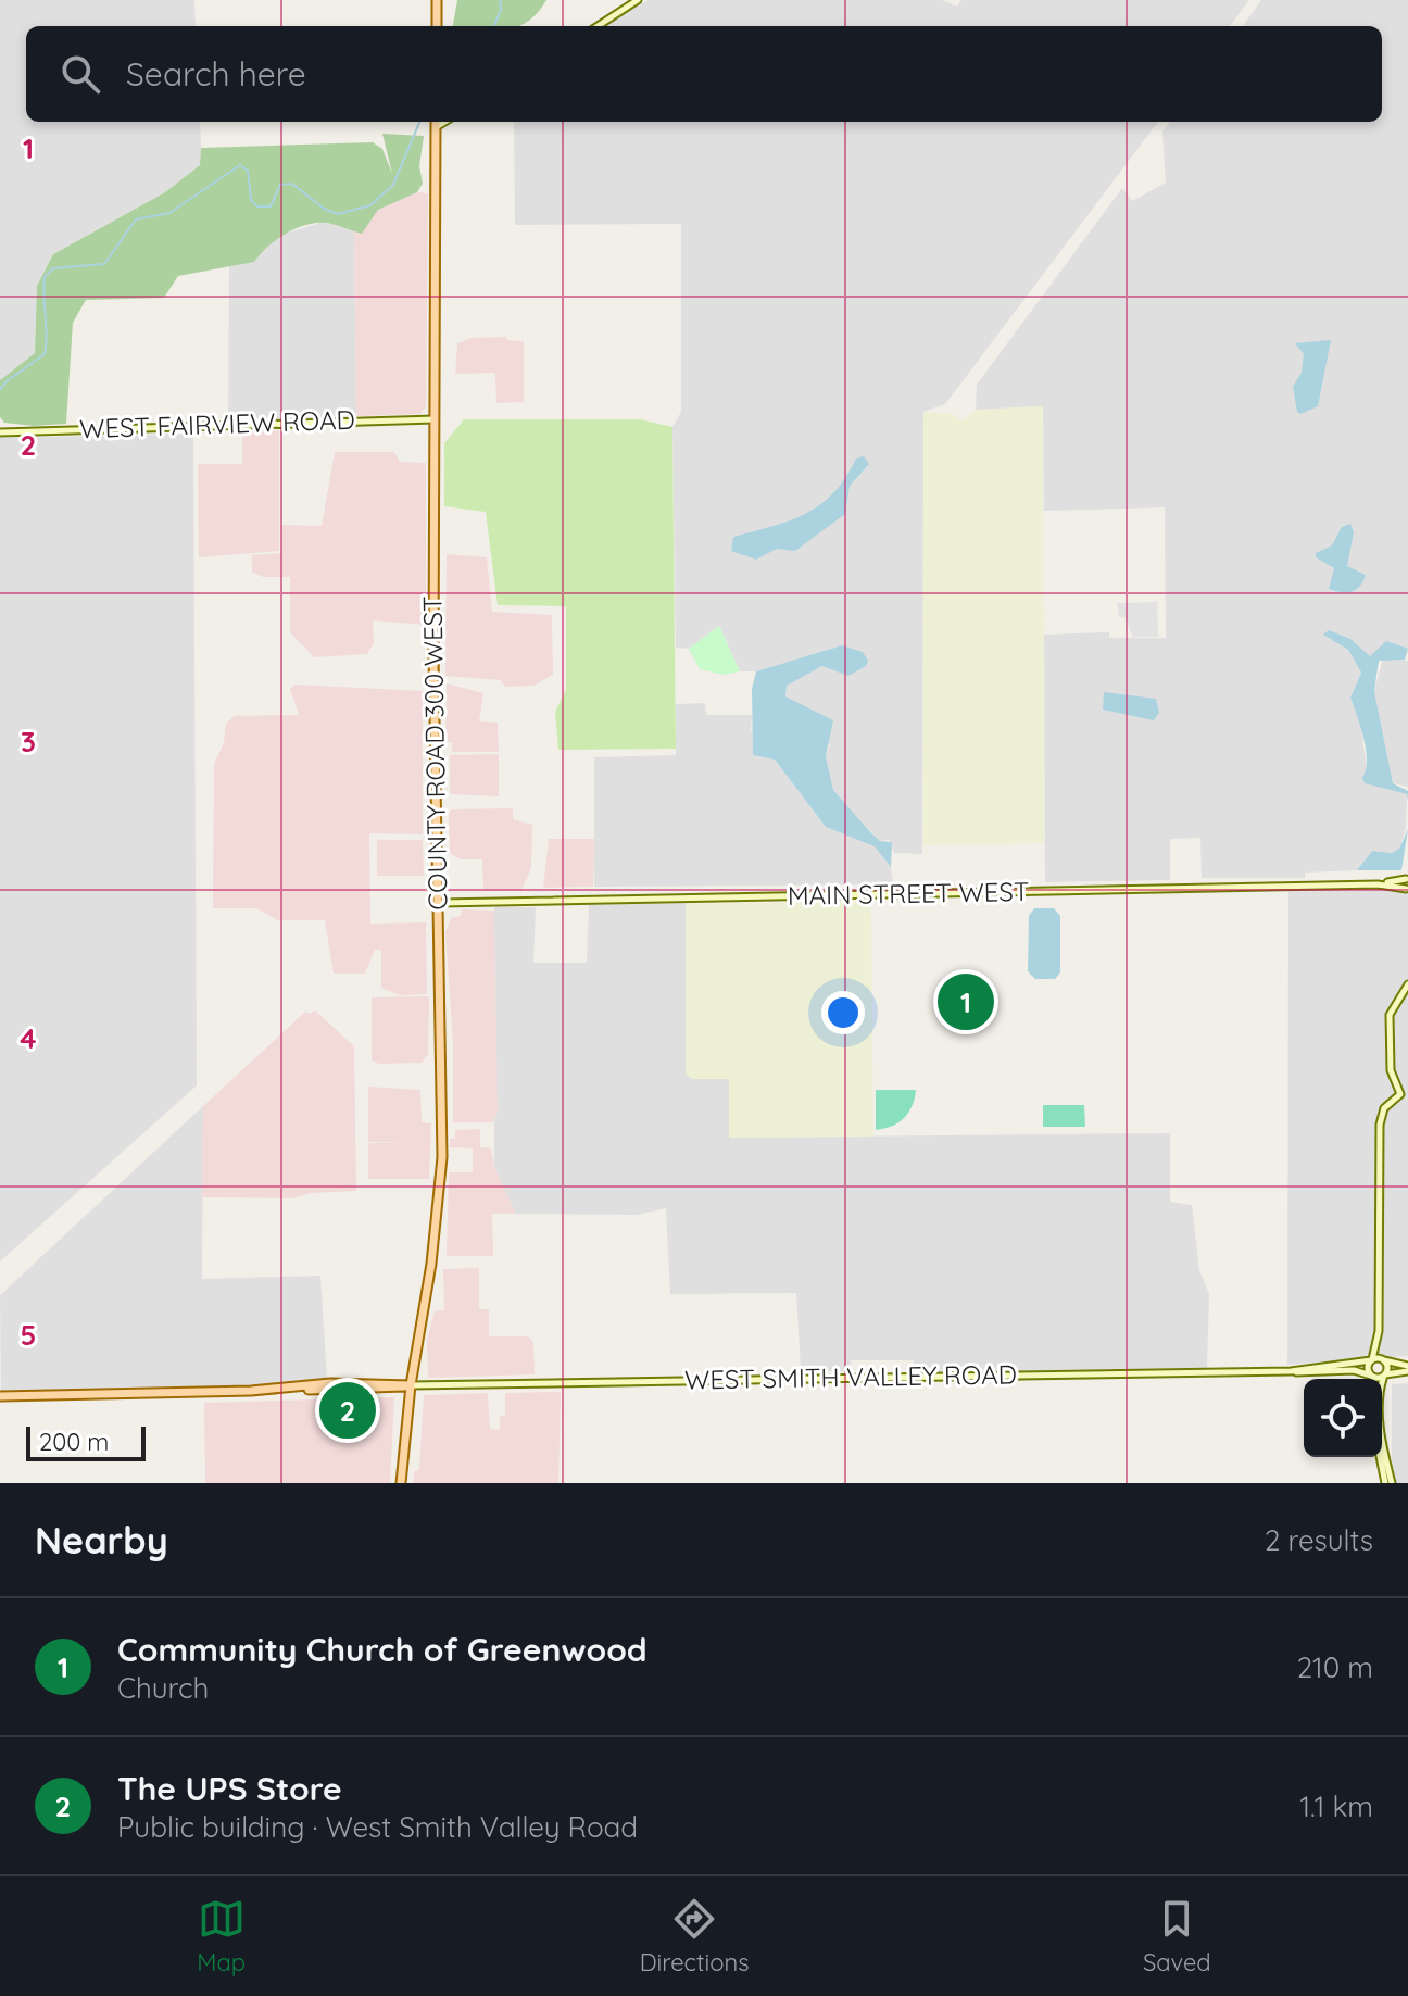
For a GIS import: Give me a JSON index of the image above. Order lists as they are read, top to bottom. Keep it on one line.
{"streets":{"main road":["WEST FAIRVIEW ROAD","COUNTY ROAD 300 WEST","MAIN STREET WEST","WEST SMITH VALLEY ROAD"]},"crossings":[["WEST FAIRVIEW ROAD","COUNTY ROAD 300 WEST"],["COUNTY ROAD 300 WEST","MAIN STREET WEST"],["COUNTY ROAD 300 WEST","WEST SMITH VALLEY ROAD"]],"scale_bar":"200 m","page":{"search":"Search here","pins":["1","2"],"scale":"200 m","heading":["Nearby","2 results"],"list":[{"mark":"1","name":"Community Church of Greenwood","note":"Church","value":"210 m"},{"mark":"2","name":"The UPS Store","note":"Public building · West Smith Valley Road","value":"1.1 km"}],"nav":["Map","Directions","Saved"]},"grid":{"rows":["1","2","3","4","5"]}}
